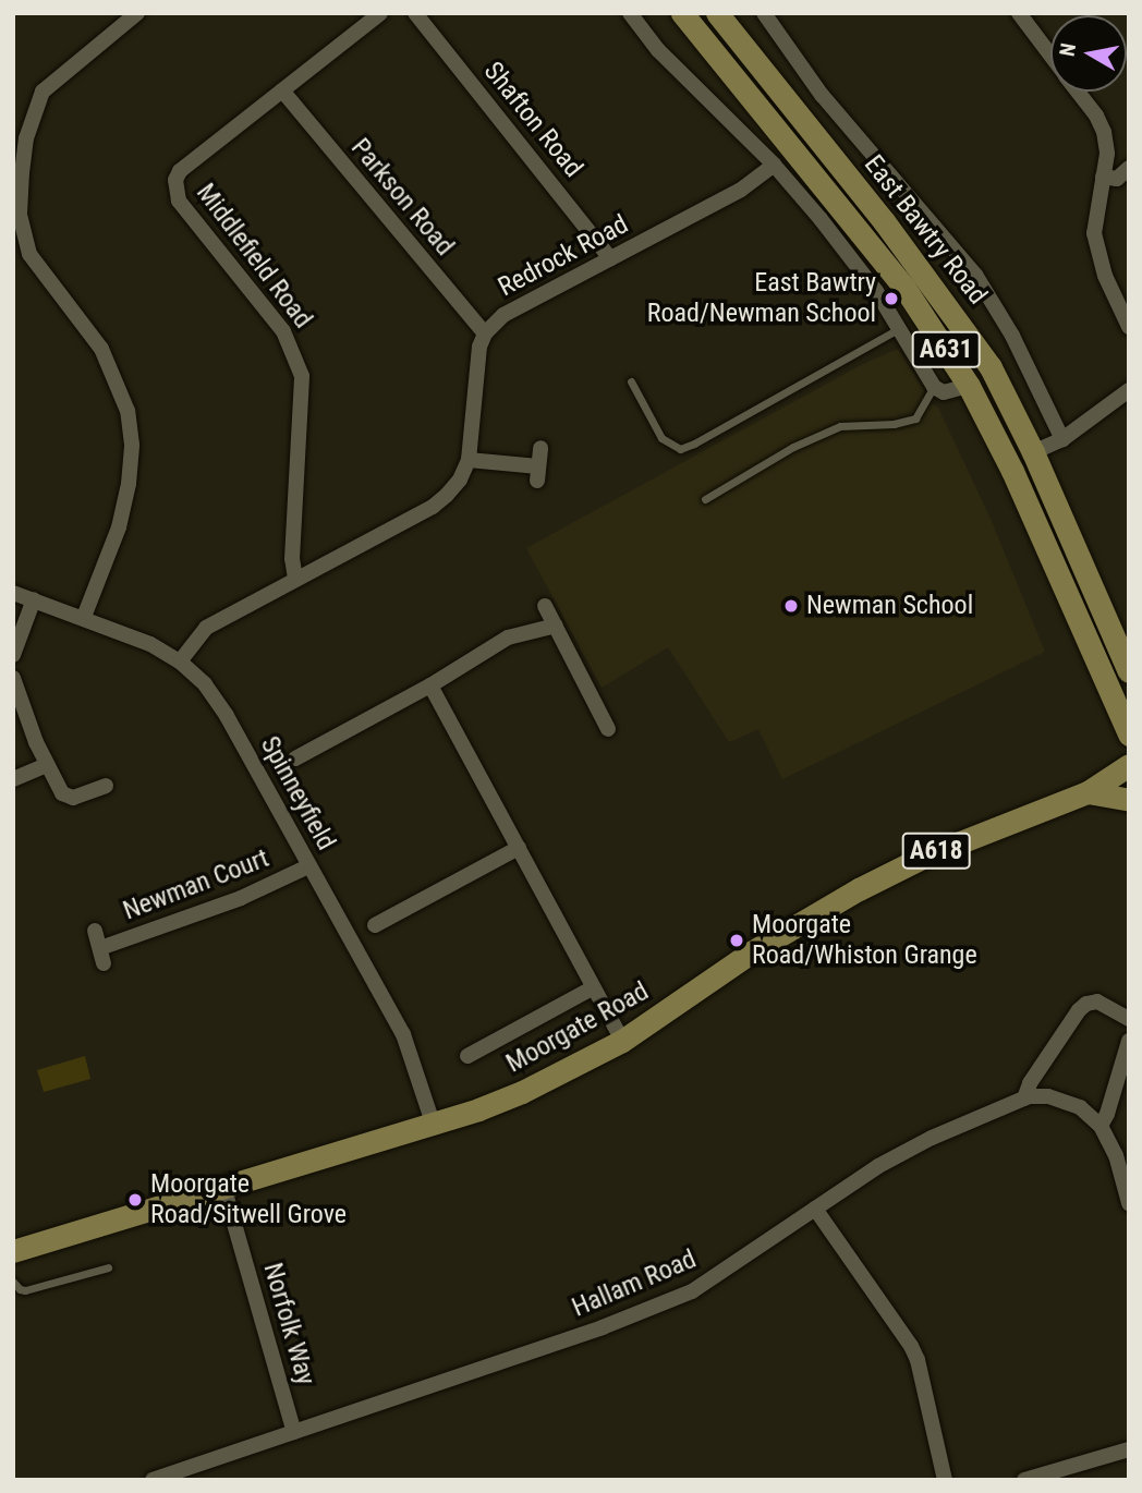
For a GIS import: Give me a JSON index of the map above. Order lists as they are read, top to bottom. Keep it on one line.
{"streets":{"main road":["East Bawtry Road","A631","A618","Moorgate Road"],"street":["Shafton Road","Parkson Road","Middlefield Road","Redrock Road","Spinneyfield","Newman Court","Hallam Road","Norfolk Way"]},"crossings":[["Shafton Road","Redrock Road"],["Parkson Road","Middlefield Road"],["Parkson Road","Redrock Road"],["Middlefield Road","Redrock Road"],["Redrock Road","Spinneyfield"],["Spinneyfield","Newman Court"],["Spinneyfield","Moorgate Road"],["Moorgate Road","Norfolk Way"],["Hallam Road","Norfolk Way"]],"places":["East Bawtry Road/Newman School","Newman School","Moorgate Road/Whiston Grange","Moorgate Road/Sitwell Grove"],"north":"left"}
